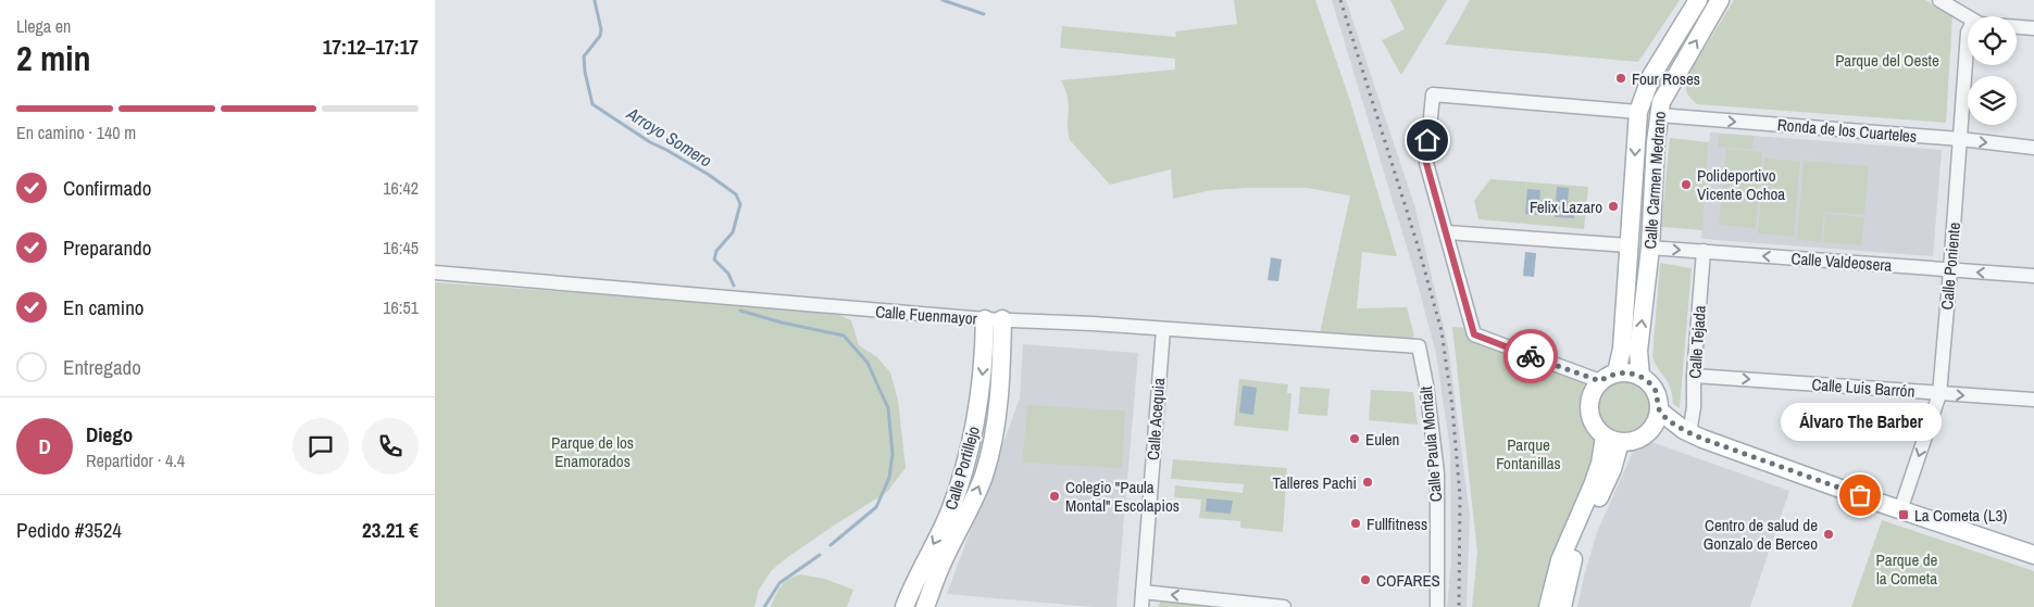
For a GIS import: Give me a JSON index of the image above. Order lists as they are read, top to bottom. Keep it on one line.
{"streets":{"main road":["Calle Carmen Medrano","Calle Portillejo"],"street":["Ronda de los Cuarteles","Calle Valdeosera","Calle Poniente","Calle Fuenmayor","Calle Tejada","Calle Luis Barrón","Calle Acequia","Calle Paula Montalt"]},"crossings":[["Ronda de los Cuarteles","Calle Carmen Medrano"],["Ronda de los Cuarteles","Calle Poniente"],["Calle Carmen Medrano","Calle Valdeosera"],["Calle Valdeosera","Calle Poniente"],["Calle Valdeosera","Calle Tejada"],["Calle Poniente","Calle Luis Barrón"],["Calle Fuenmayor","Calle Acequia"],["Calle Fuenmayor","Calle Paula Montalt"],["Calle Fuenmayor","Calle Portillejo"],["Calle Tejada","Calle Luis Barrón"]],"one_way":["Ronda de los Cuarteles","Calle Luis Barrón"],"water":["Arroyo Somero"],"parks":["Parque del Oeste","Parque de los Enamorados","Parque Fontanillas","Parque de la Cometa"],"places":{"other":["Four Roses","Polideportivo Vicente Ochoa","Felix Lazaro","Eulen","Talleres Pachi","Álvaro The Barber","Colegio \"Paula Montal\" Escolapios","Fullfitness","Centro de salud de Gonzalo de Berceo","COFARES"],"transit":["La Cometa (L3)"]},"page":{"heading":["2 min","Llega en","17:12–17:17"],"panel":["Diego","Repartidor · 4.4","Pedido #3524","23.21 €"],"bar":"En camino · 140 m","list":[["Confirmado","16:42"],["Preparando","16:45"],["En camino","16:51"],"Entregado"],"bubble":"Álvaro The Barber","round":"D"}}
